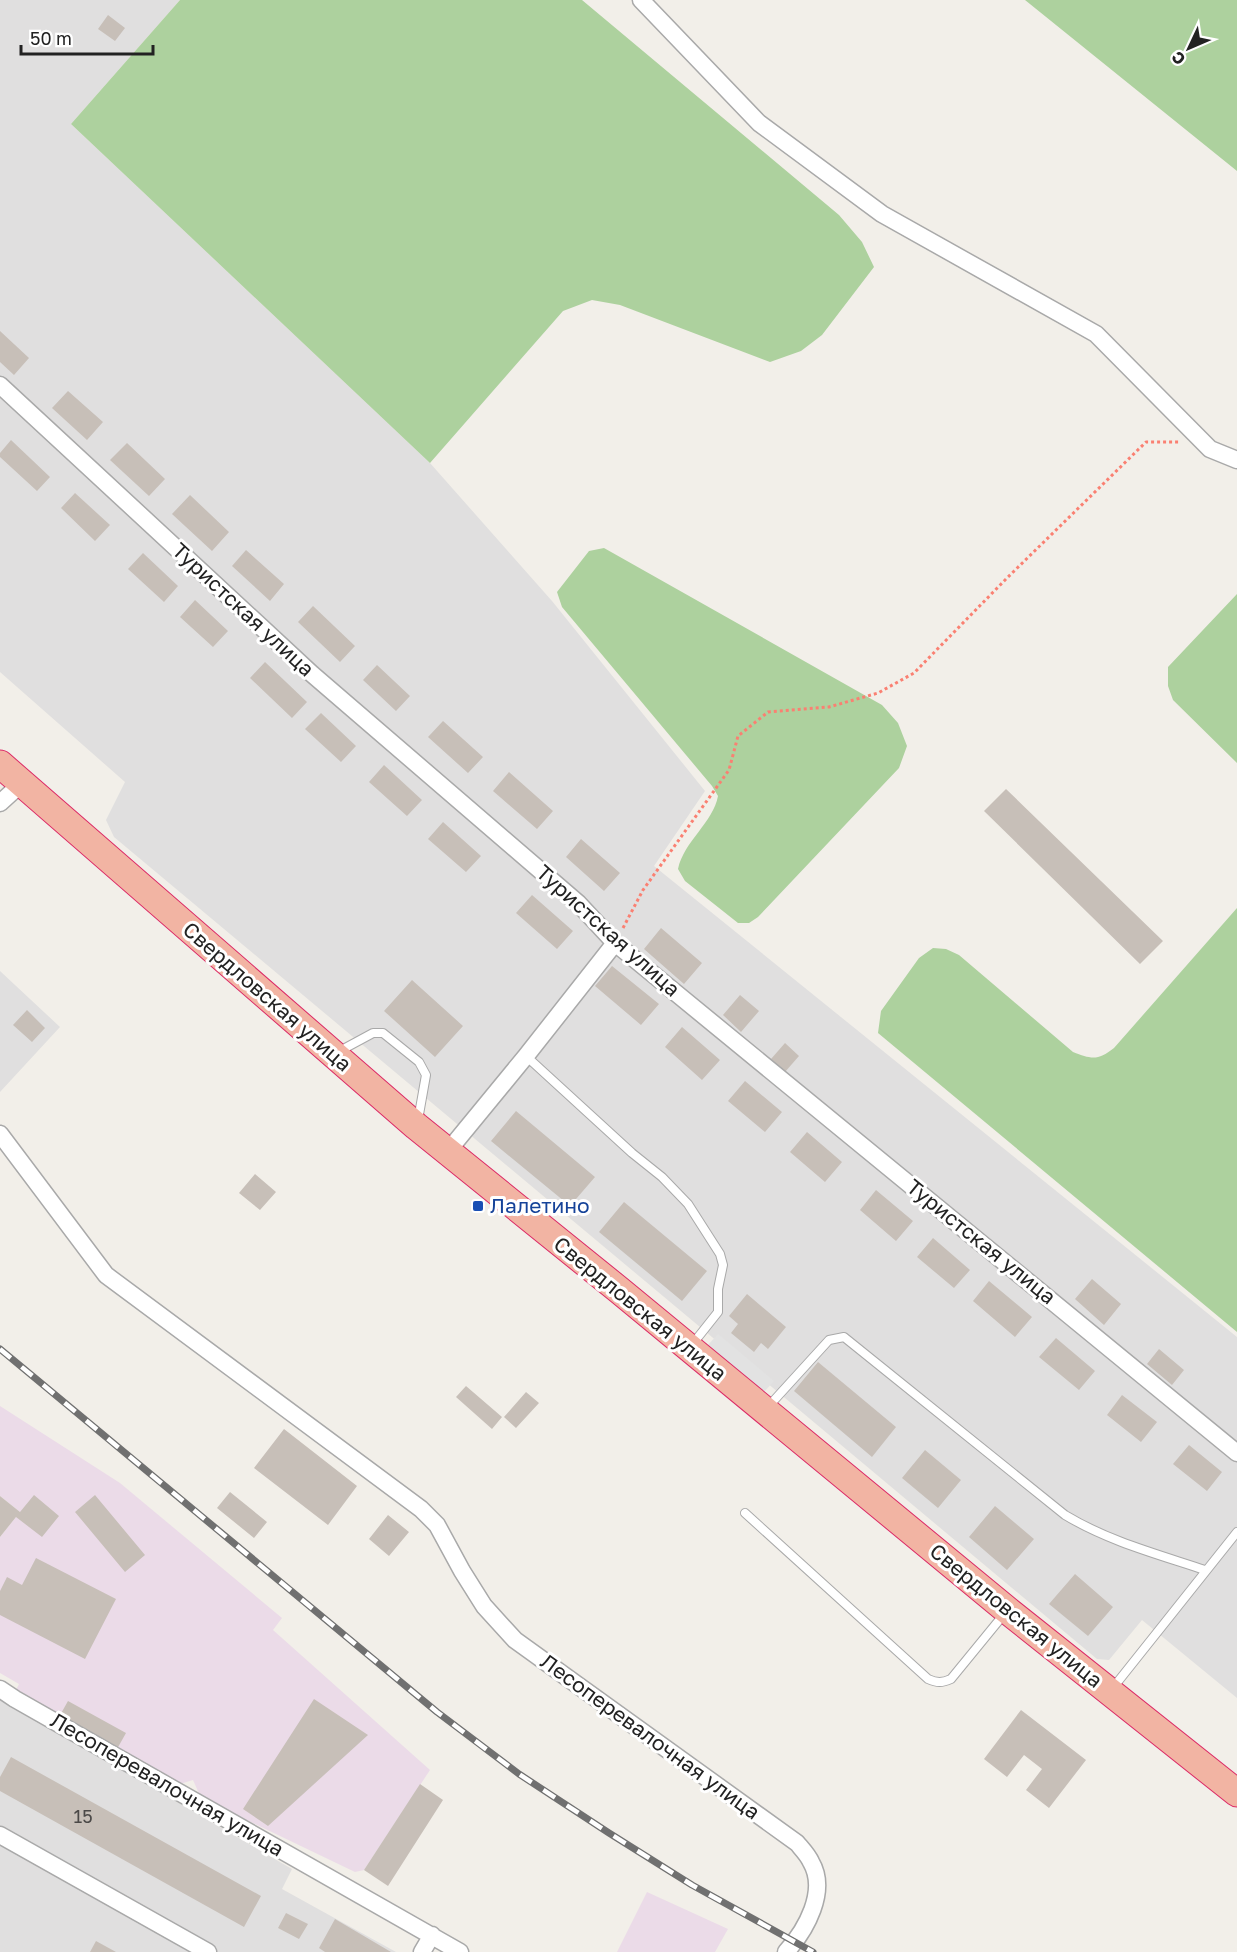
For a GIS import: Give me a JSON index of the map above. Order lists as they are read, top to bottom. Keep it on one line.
{"streets":{"highway":["Свердловская улица"],"street":["Туристская улица","Лесоперевалочная улица"]},"places":{"transit":["Лалетино"]},"house_numbers":["15"],"scale_bar":"50 m","north":"bottom left"}
